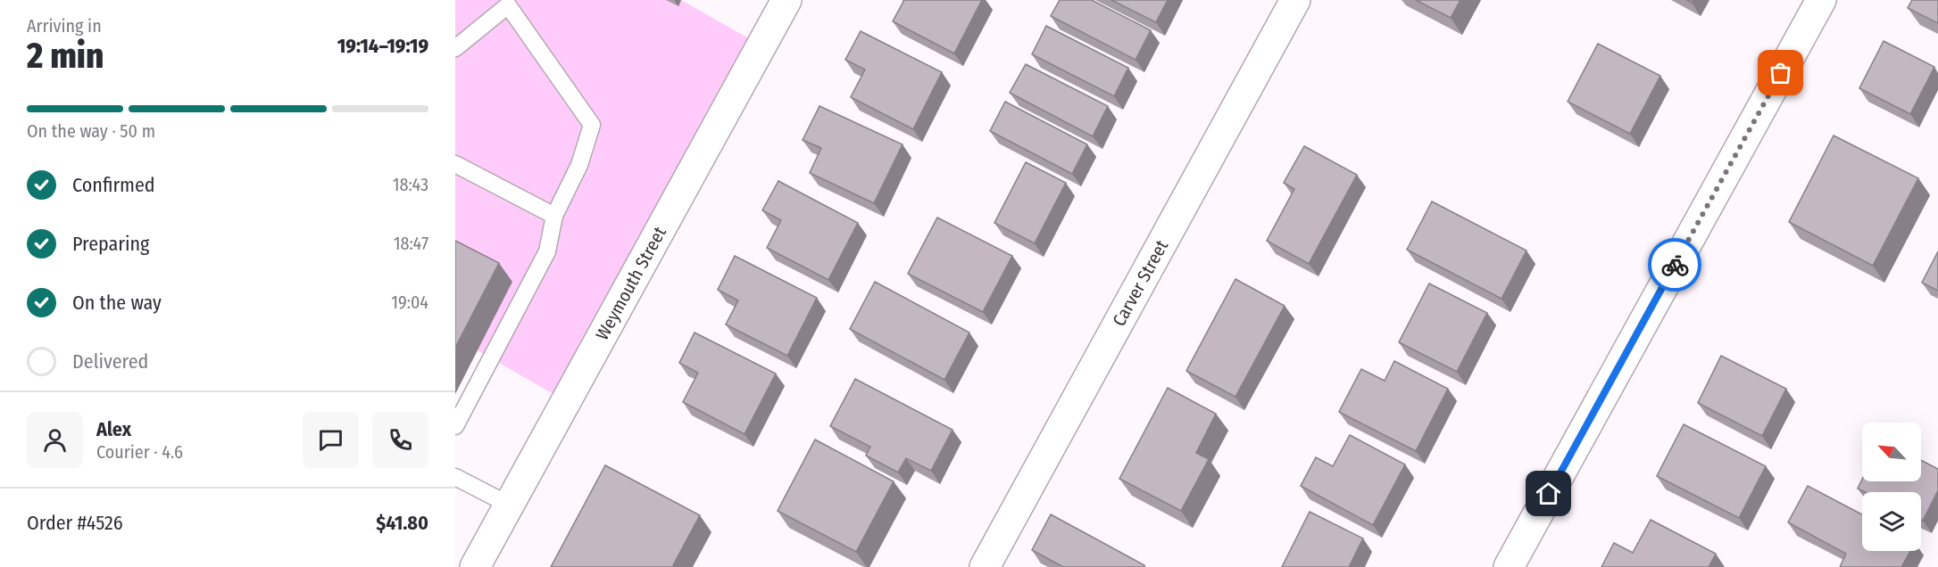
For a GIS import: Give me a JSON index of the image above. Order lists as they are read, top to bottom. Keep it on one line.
{"streets":{"street":["Weymouth Street","Carver Street"]},"north":"top left","page":{"heading":["2 min","Arriving in","19:14–19:19"],"panel":["Alex","Courier · 4.6","Order #4526","$41.80"],"bar":"On the way · 50 m","list":[["Confirmed","18:43"],["Preparing","18:47"],["On the way","19:04"],"Delivered"]}}
